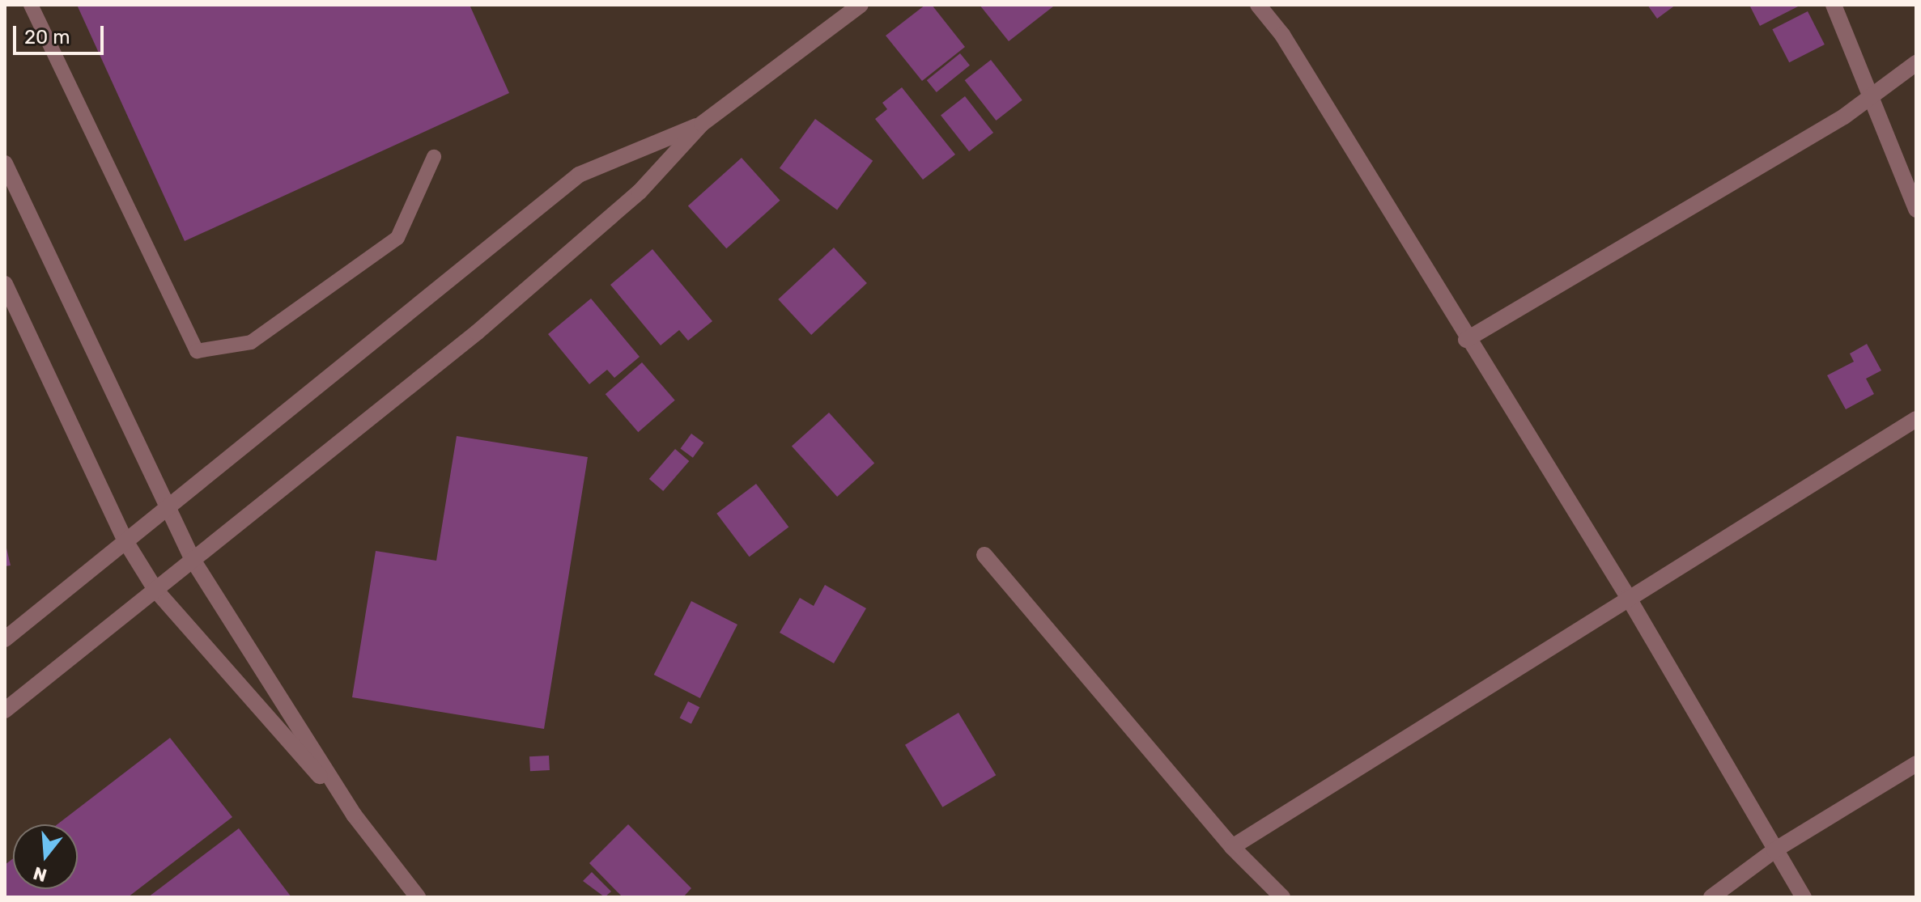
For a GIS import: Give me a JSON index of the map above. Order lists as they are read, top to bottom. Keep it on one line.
{"scale_bar":"20 m","north":"bottom"}
